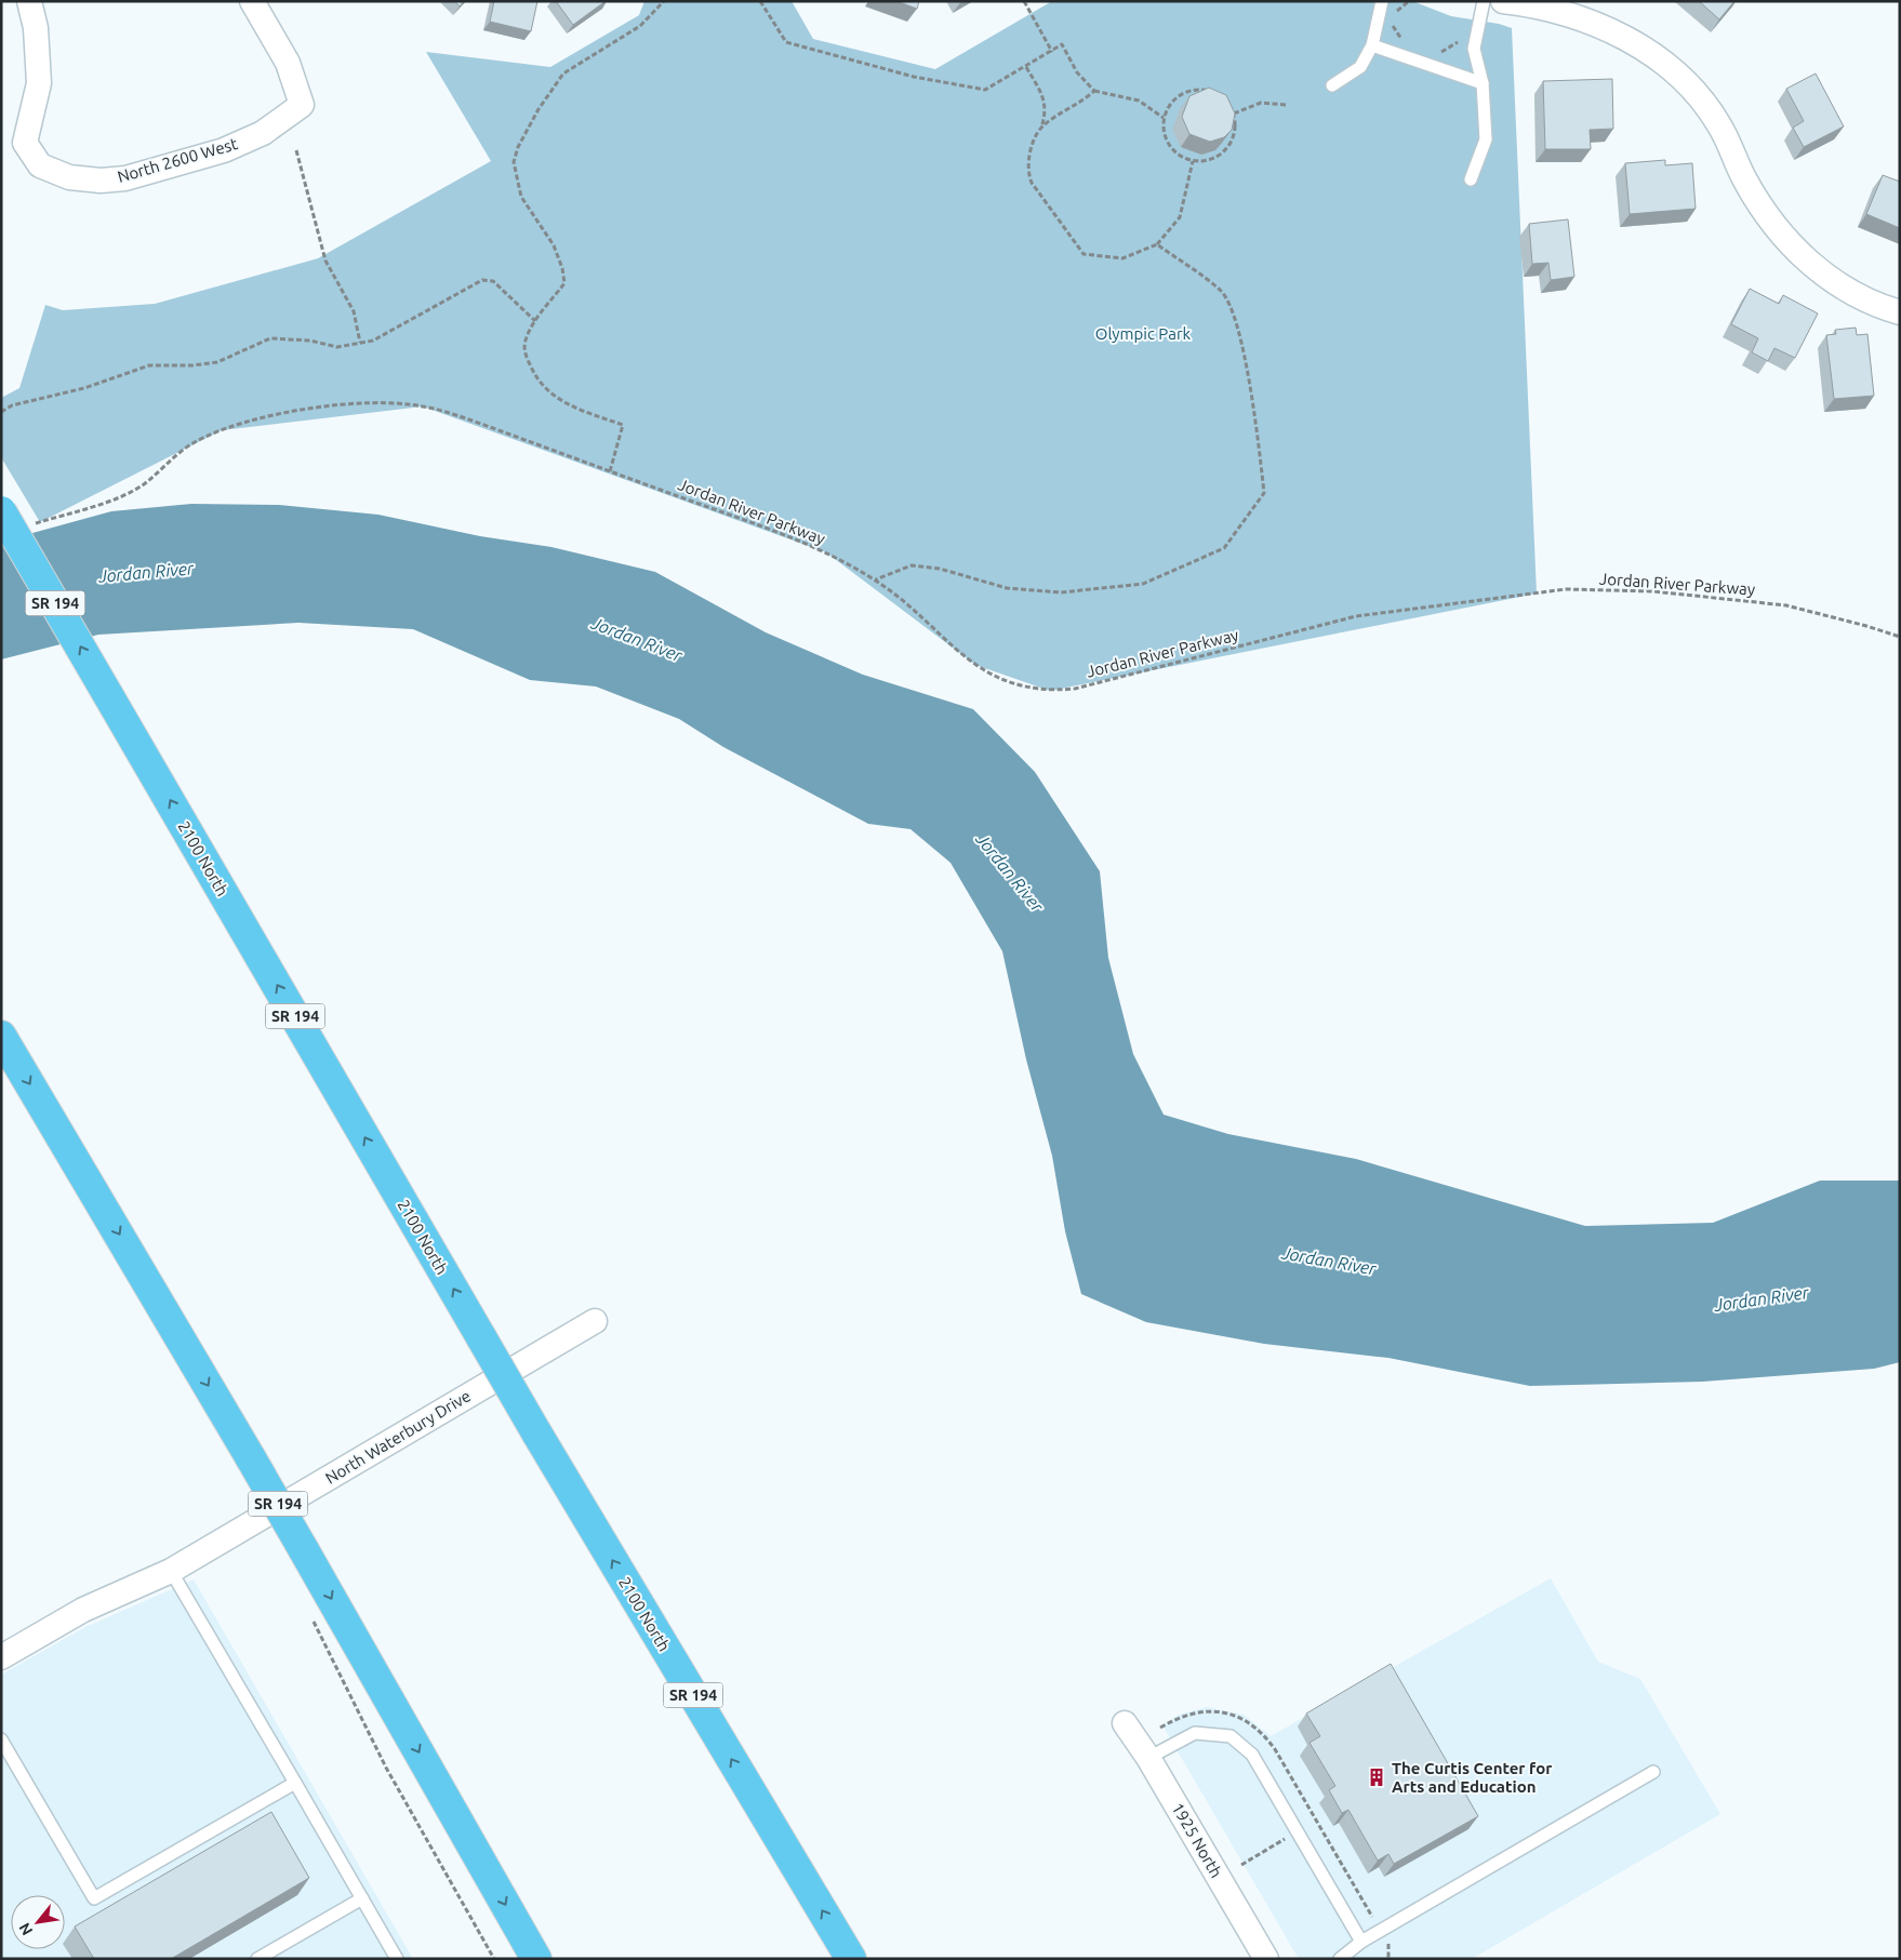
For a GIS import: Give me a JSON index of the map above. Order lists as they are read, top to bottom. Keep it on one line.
{"streets":{"highway":["SR 194","2100 North"],"street":["North 2600 West","North Waterbury Drive","1925 North"],"path":["Jordan River Parkway"]},"water":["Jordan River"],"parks":["Olympic Park"],"places":{"building":["The Curtis Center for Arts and Education"]},"north":"bottom left"}
